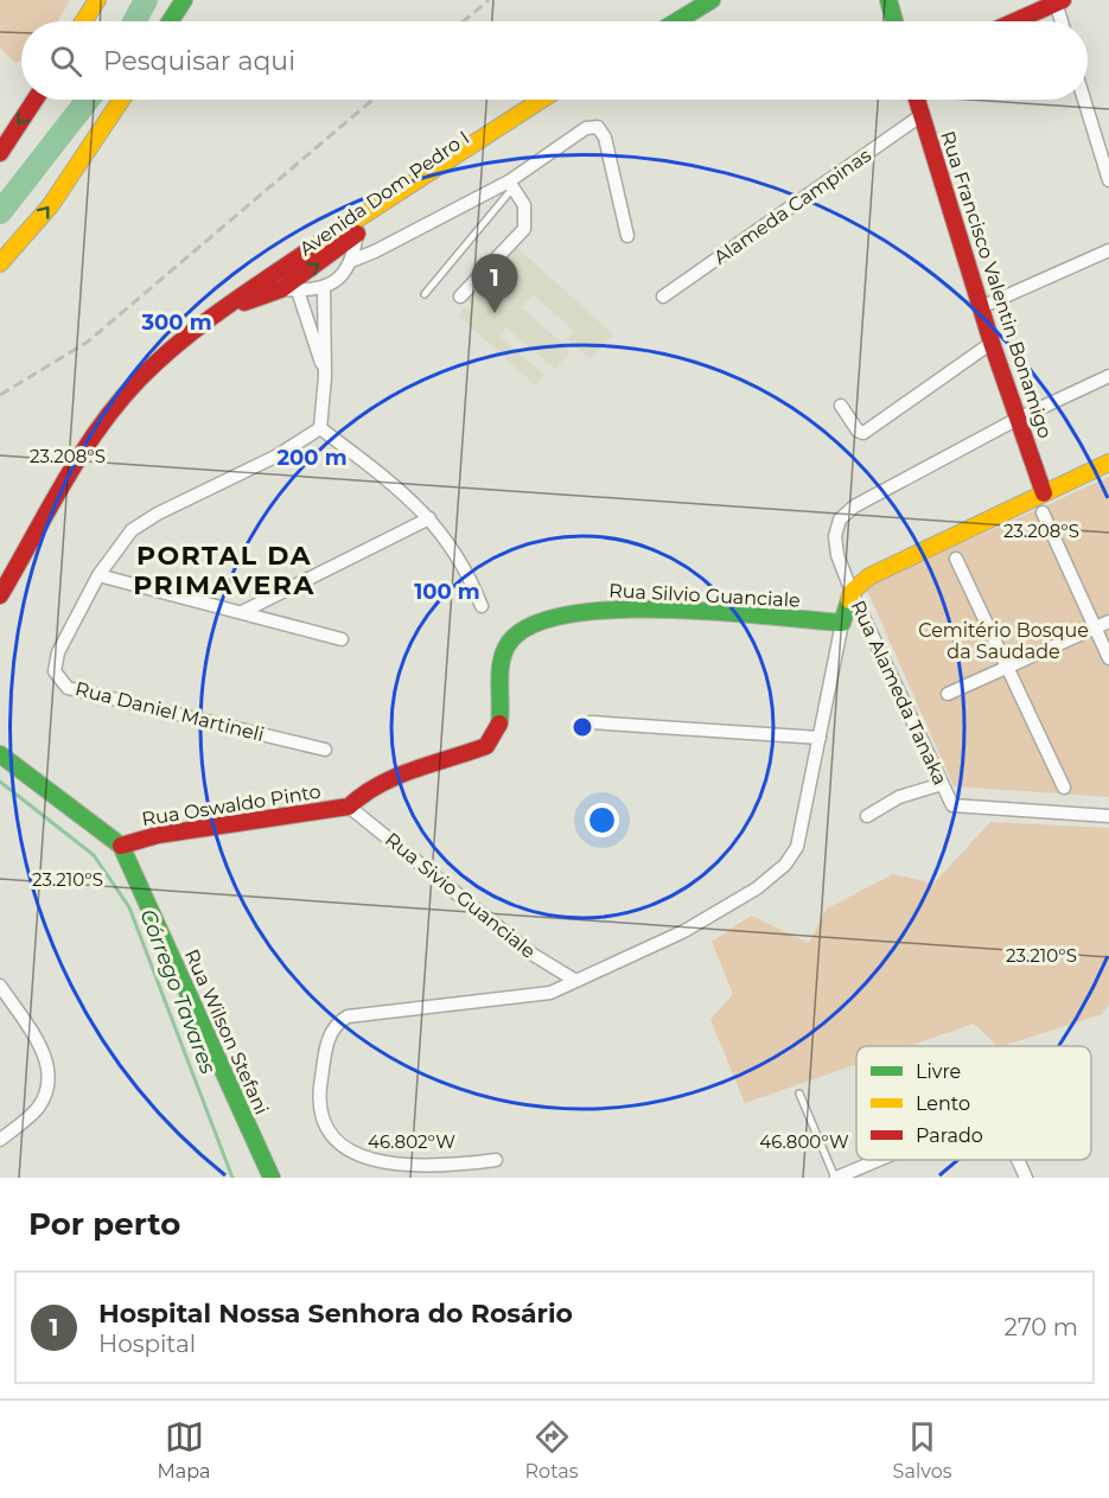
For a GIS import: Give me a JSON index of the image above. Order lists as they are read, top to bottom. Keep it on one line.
{"streets":{"street":["Avenida Dom Pedro I","Alameda Campinas","Rua Francisco Valentin Bonamigo","Rua Silvio Guanciale","Rua Alameda Tanaka","Rua Daniel Martineli","Rua Oswaldo Pinto","Rua Sivio Guanciale","Rua Wilson Stefani"]},"crossings":[["Alameda Campinas","Rua Francisco Valentin Bonamigo"],["Rua Francisco Valentin Bonamigo","Rua Alameda Tanaka"],["Rua Silvio Guanciale","Rua Oswaldo Pinto"],["Rua Silvio Guanciale","Rua Sivio Guanciale"],["Rua Oswaldo Pinto","Rua Sivio Guanciale"],["Rua Oswaldo Pinto","Rua Wilson Stefani"]],"districts":["PORTAL DA PRIMAVERA"],"water":["Córrego Tavares"],"parks":["Cemitério Bosque da Saudade"],"legend":["Livre","Lento","Parado"],"page":{"search":"Pesquisar aqui","pins":"1","heading":"Por perto","list":[{"mark":"1","name":"Hospital Nossa Senhora do Rosário","note":"Hospital","value":"270 m"}],"nav":["Mapa","Rotas","Salvos"]},"coordinates":["23.208°S","23.210°S","46.802°W","46.800°W"],"rings":["300 m","200 m","100 m"]}
